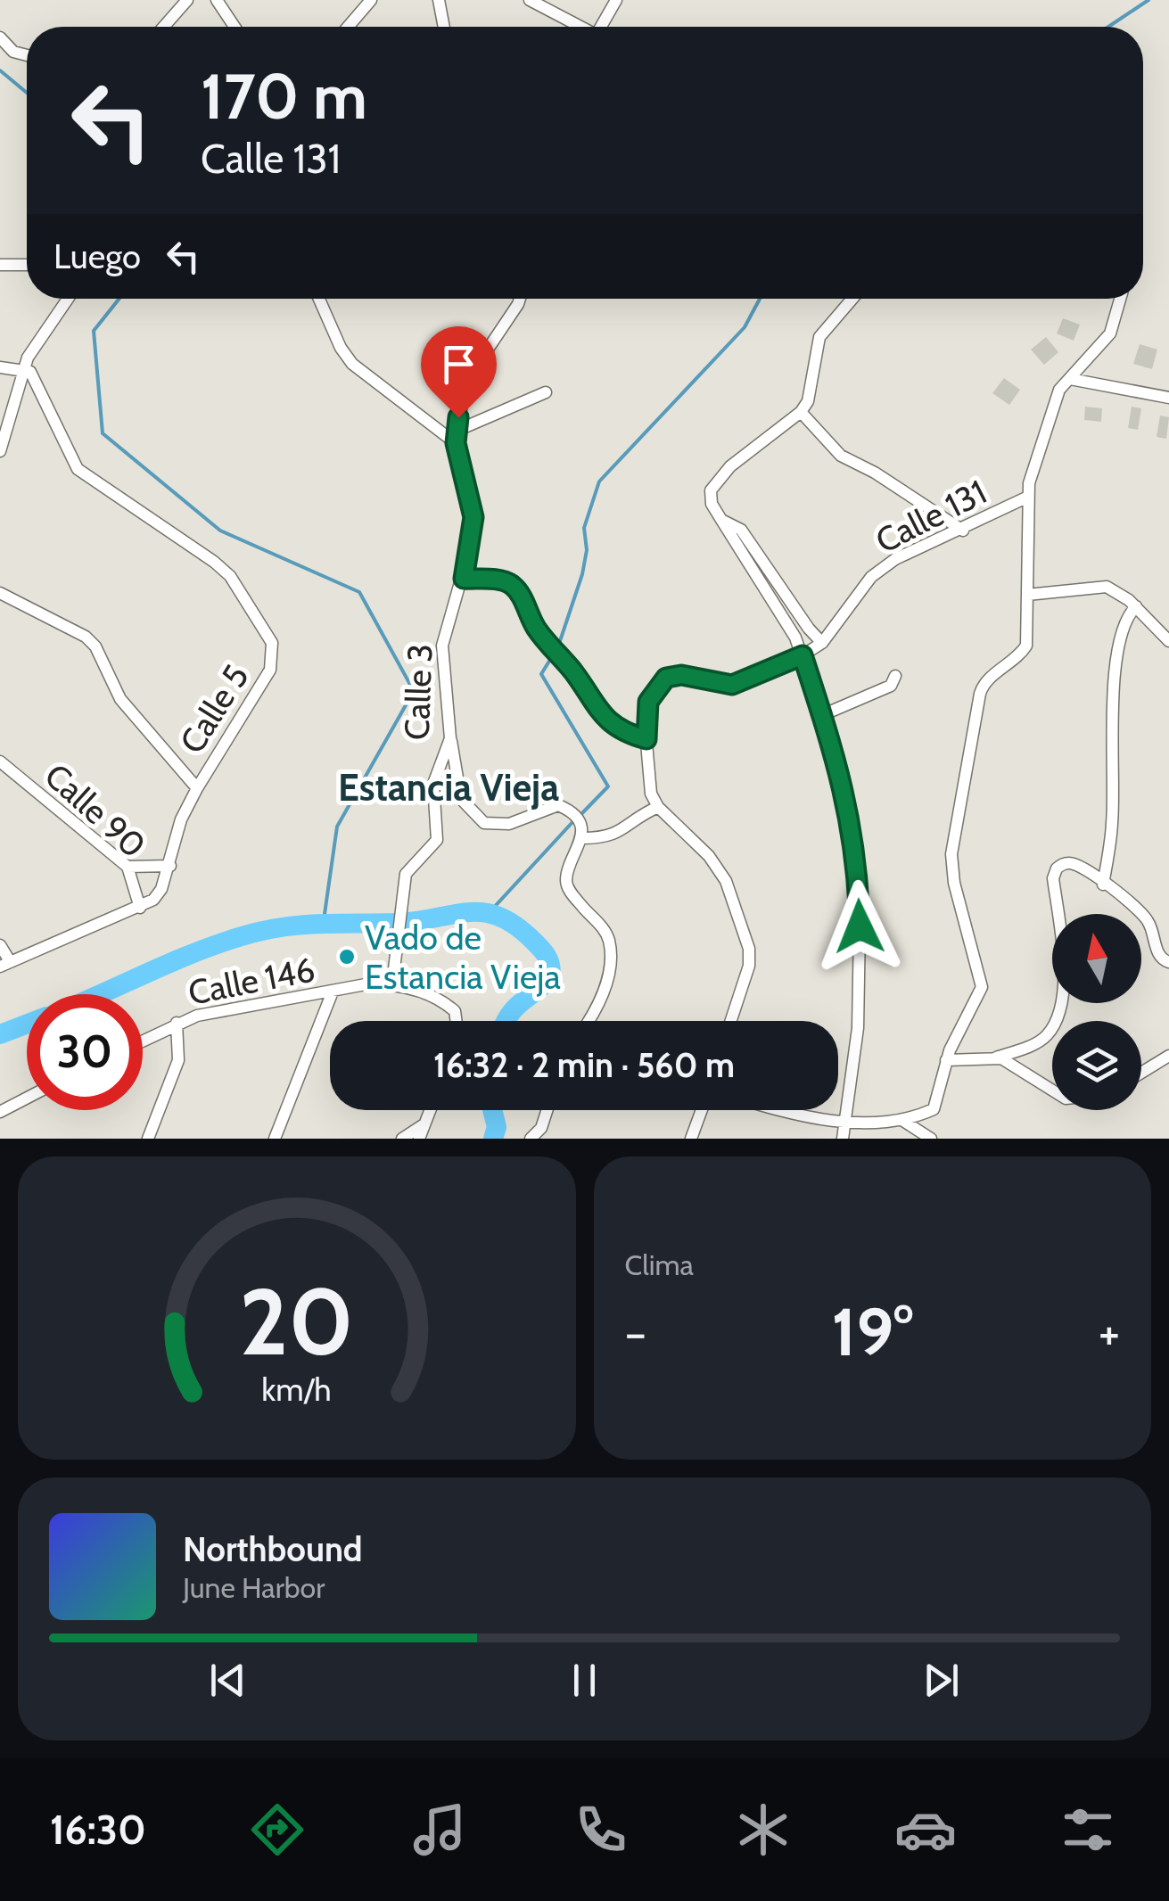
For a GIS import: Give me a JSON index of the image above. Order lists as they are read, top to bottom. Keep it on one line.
{"streets":{"street":["Calle 131","Calle 3","Calle 5","Calle 90","Calle 146"]},"crossings":[["Calle 3","Calle 146"],["Calle 5","Calle 90"]],"districts":["Estancia Vieja"],"places":["Vado de Estancia Vieja"],"north":"top","page":{"turn":["170 m","Calle 131"],"then":"Luego","limit":"30","trip":"16:32 · 2 min · 560 m","tile":"Clima","heat":["−","19°","+"],"song":["Northbound","June Harbor"],"tabs":"16:30","gauge":["20","km/h"]}}
